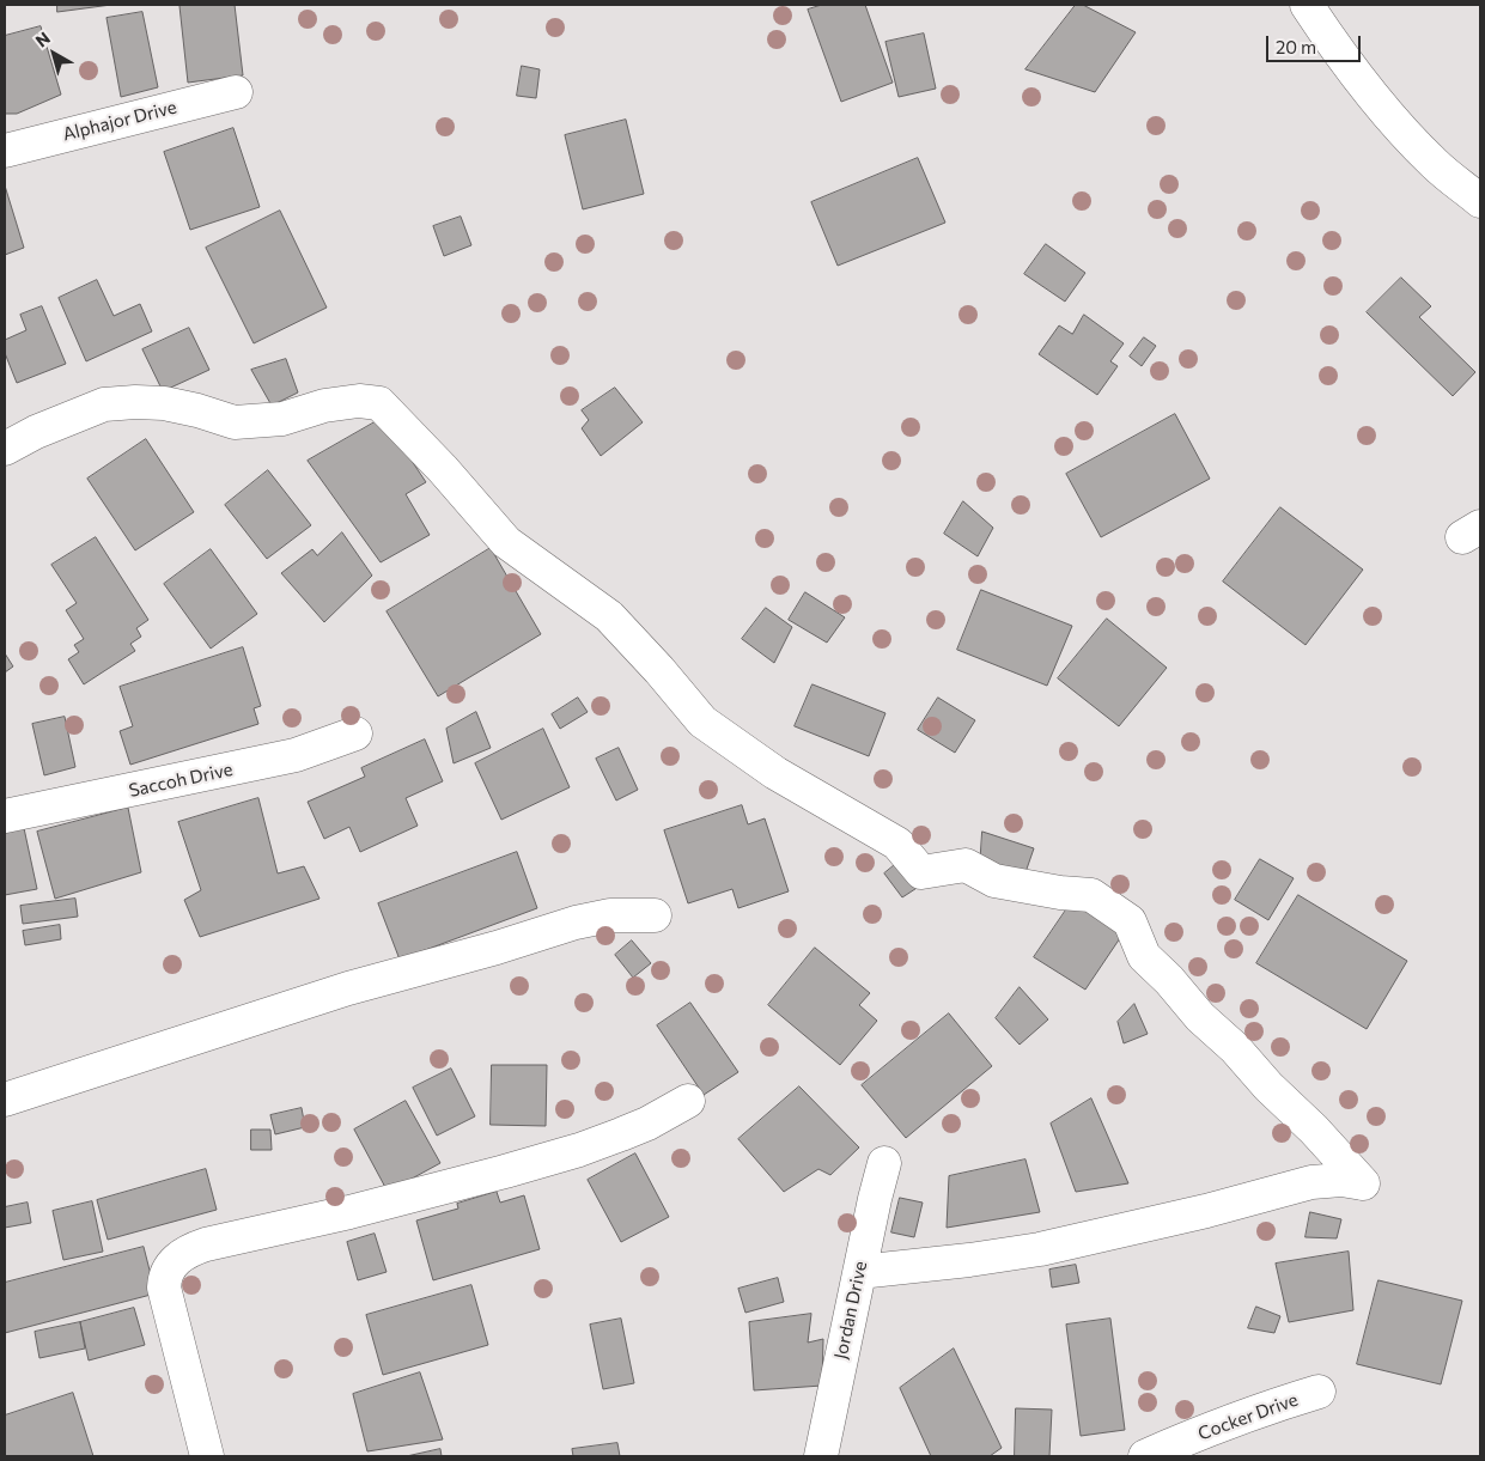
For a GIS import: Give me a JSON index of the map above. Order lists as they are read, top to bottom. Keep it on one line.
{"streets":{"street":["Alphajor Drive","Saccoh Drive","Jordan Drive","Cocker Drive"]},"scale_bar":"20 m","north":"top left"}
